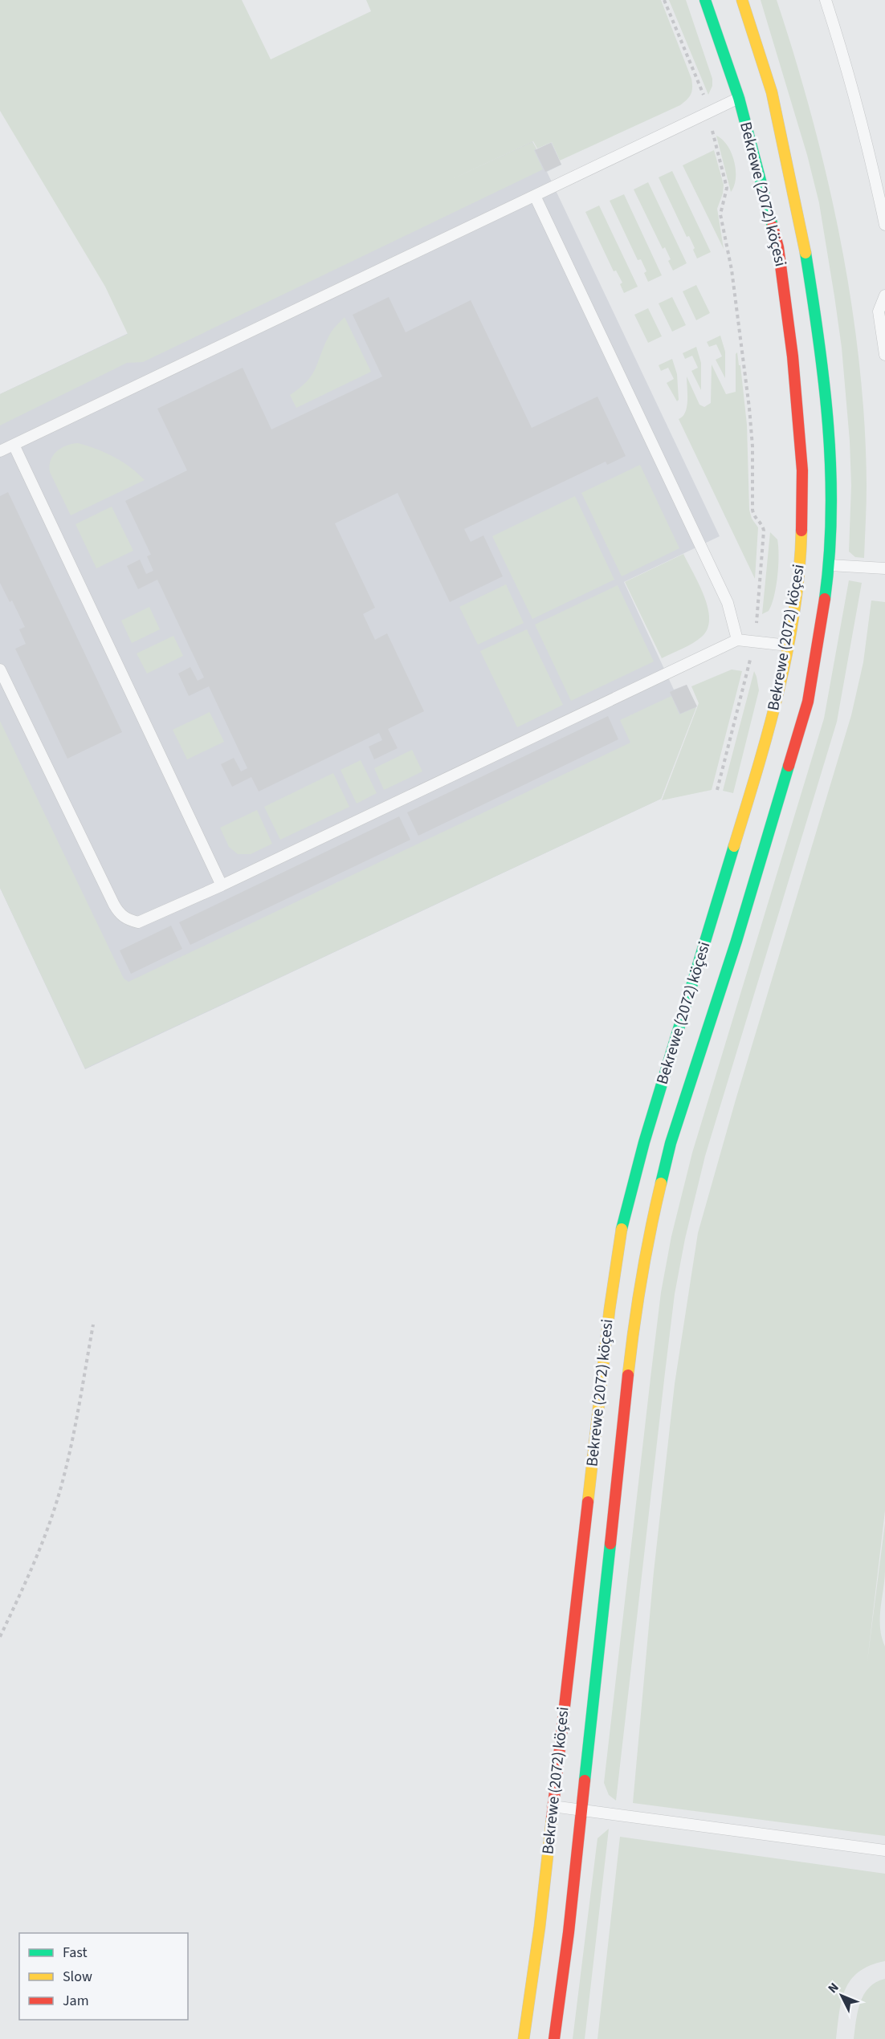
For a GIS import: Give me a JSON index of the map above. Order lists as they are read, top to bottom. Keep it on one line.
{"streets":{"main road":["Bekrewe (2072) köçesi"]},"legend":["Fast","Slow","Jam"],"north":"top left"}
